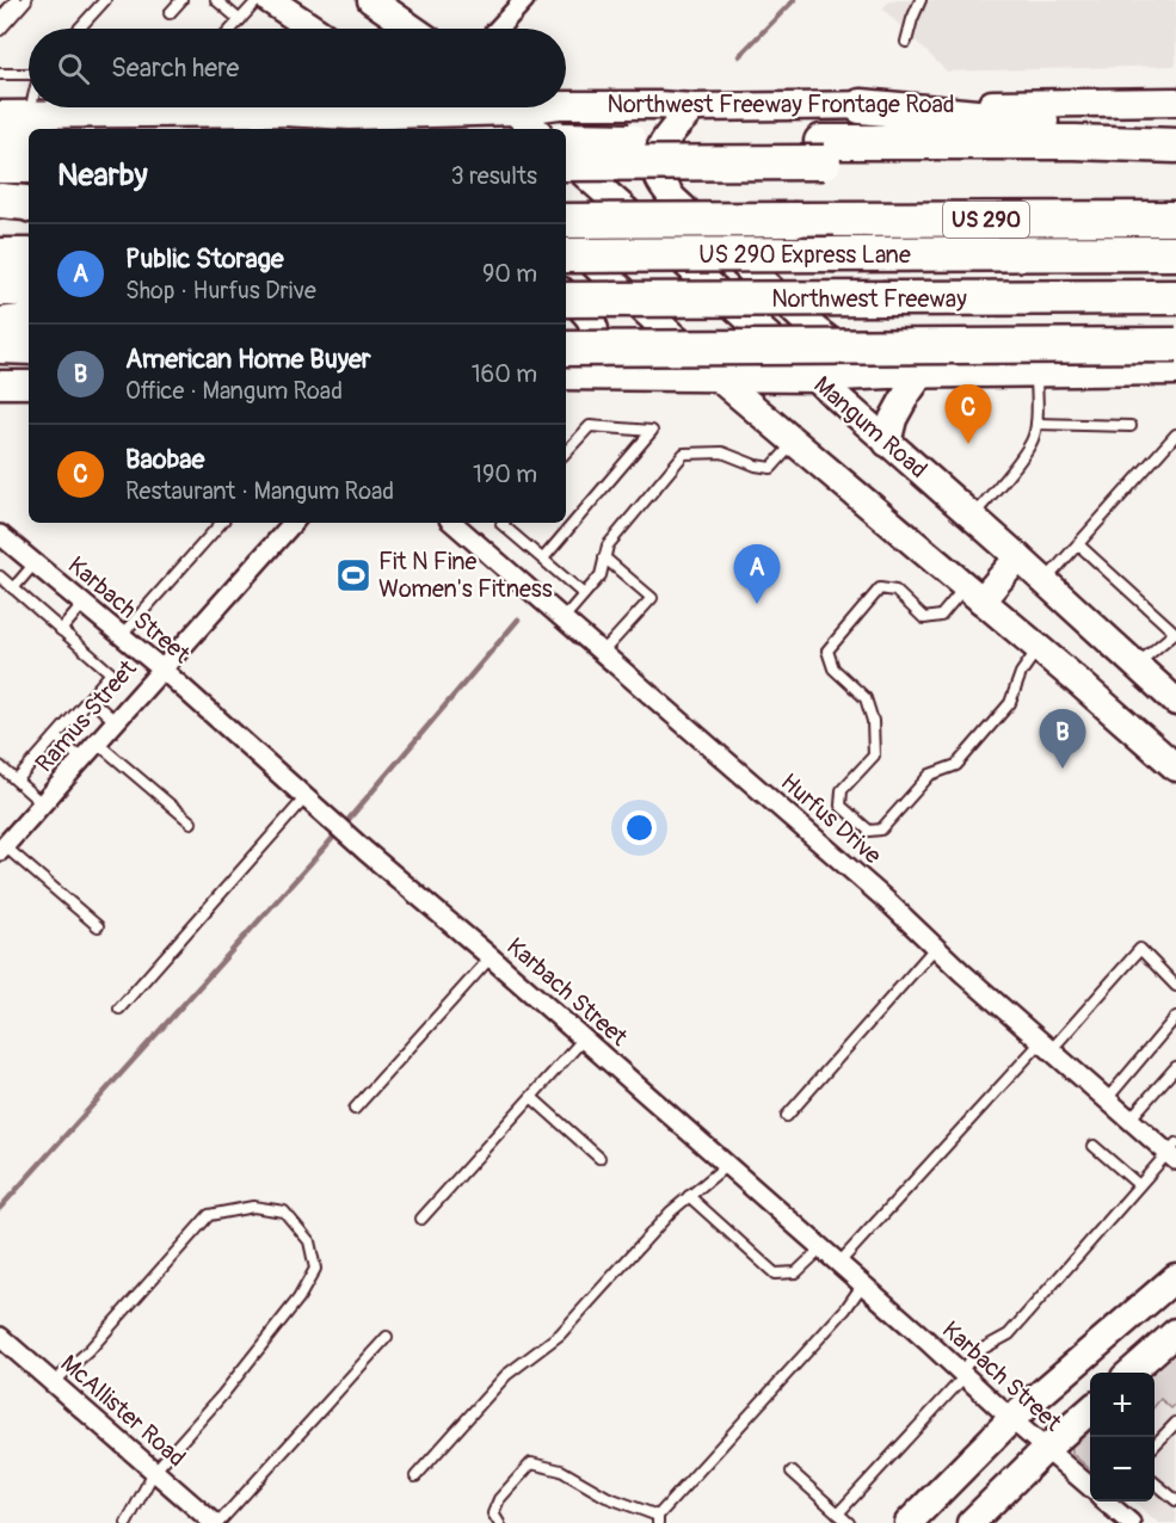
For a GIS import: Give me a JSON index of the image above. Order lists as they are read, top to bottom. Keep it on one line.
{"streets":{"highway":["US 290","US 290 Express Lane","Northwest Freeway"],"main road":["Northwest Freeway Frontage Road","Mangum Road"],"street":["Karbach Street","Ramus Street","Hurfus Drive","McAllister Road"]},"crossings":[["Karbach Street","Ramus Street"]],"places":{"sports":["Fit N Fine Women's Fitness"]},"page":{"search":"Search here","heading":["Nearby","3 results"],"list":[{"mark":"A","name":"Public Storage","note":"Shop · Hurfus Drive","value":"90 m"},{"mark":"B","name":"American Home Buyer","note":"Office · Mangum Road","value":"160 m"},{"mark":"C","name":"Baobae","note":"Restaurant · Mangum Road","value":"190 m"}],"pins":["C","A","B"],"map_buttons":["+","−"]}}
